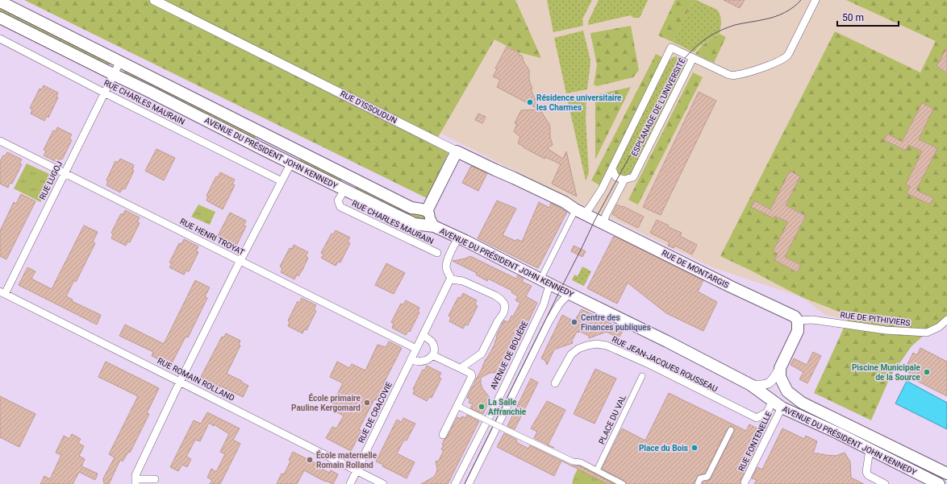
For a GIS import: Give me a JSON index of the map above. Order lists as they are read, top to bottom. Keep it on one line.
{"streets":{"main road":["RUE D'ISSOUDUN","AVENUE DU PRÉSIDENT JOHN KENNEDY","RUE DE MONTARGIS"],"street":["RUE CHARLES MAURAIN","ESPLANADE DE L'UNIVERSITÉ","RUE LUGOJ","RUE HENRI TROYAT","RUE DE PITHIVIERS","AVENUE DE BOLIÈRE","RUE JEAN-JACQUES ROUSSEAU","RUE ROMAIN ROLLAND","RUE DE CRACOVIE","PLACE DU VAL","RUE FONTENELLE"]},"crossings":[["RUE CHARLES MAURAIN","AVENUE DU PRÉSIDENT JOHN KENNEDY"],["RUE CHARLES MAURAIN","RUE LUGOJ"],["RUE D'ISSOUDUN","ESPLANADE DE L'UNIVERSITÉ"],["RUE D'ISSOUDUN","RUE DE MONTARGIS"],["ESPLANADE DE L'UNIVERSITÉ","RUE DE MONTARGIS"],["AVENUE DU PRÉSIDENT JOHN KENNEDY","RUE LUGOJ"],["AVENUE DU PRÉSIDENT JOHN KENNEDY","AVENUE DE BOLIÈRE"],["AVENUE DU PRÉSIDENT JOHN KENNEDY","RUE JEAN-JACQUES ROUSSEAU"],["AVENUE DU PRÉSIDENT JOHN KENNEDY","RUE FONTENELLE"],["RUE LUGOJ","RUE HENRI TROYAT"],["RUE LUGOJ","RUE ROMAIN ROLLAND"],["RUE HENRI TROYAT","RUE DE CRACOVIE"],["RUE DE MONTARGIS","RUE DE PITHIVIERS"],["RUE ROMAIN ROLLAND","RUE DE CRACOVIE"]],"places":["Résidence universitaire les Charmes","Centre des Finances publiques","Piscine Municipale de la Source","École primaire Pauline Kergomard","La Salle Affranchie","Place du Bois","École maternelle Romain Rolland"],"scale_bar":"50 m"}
